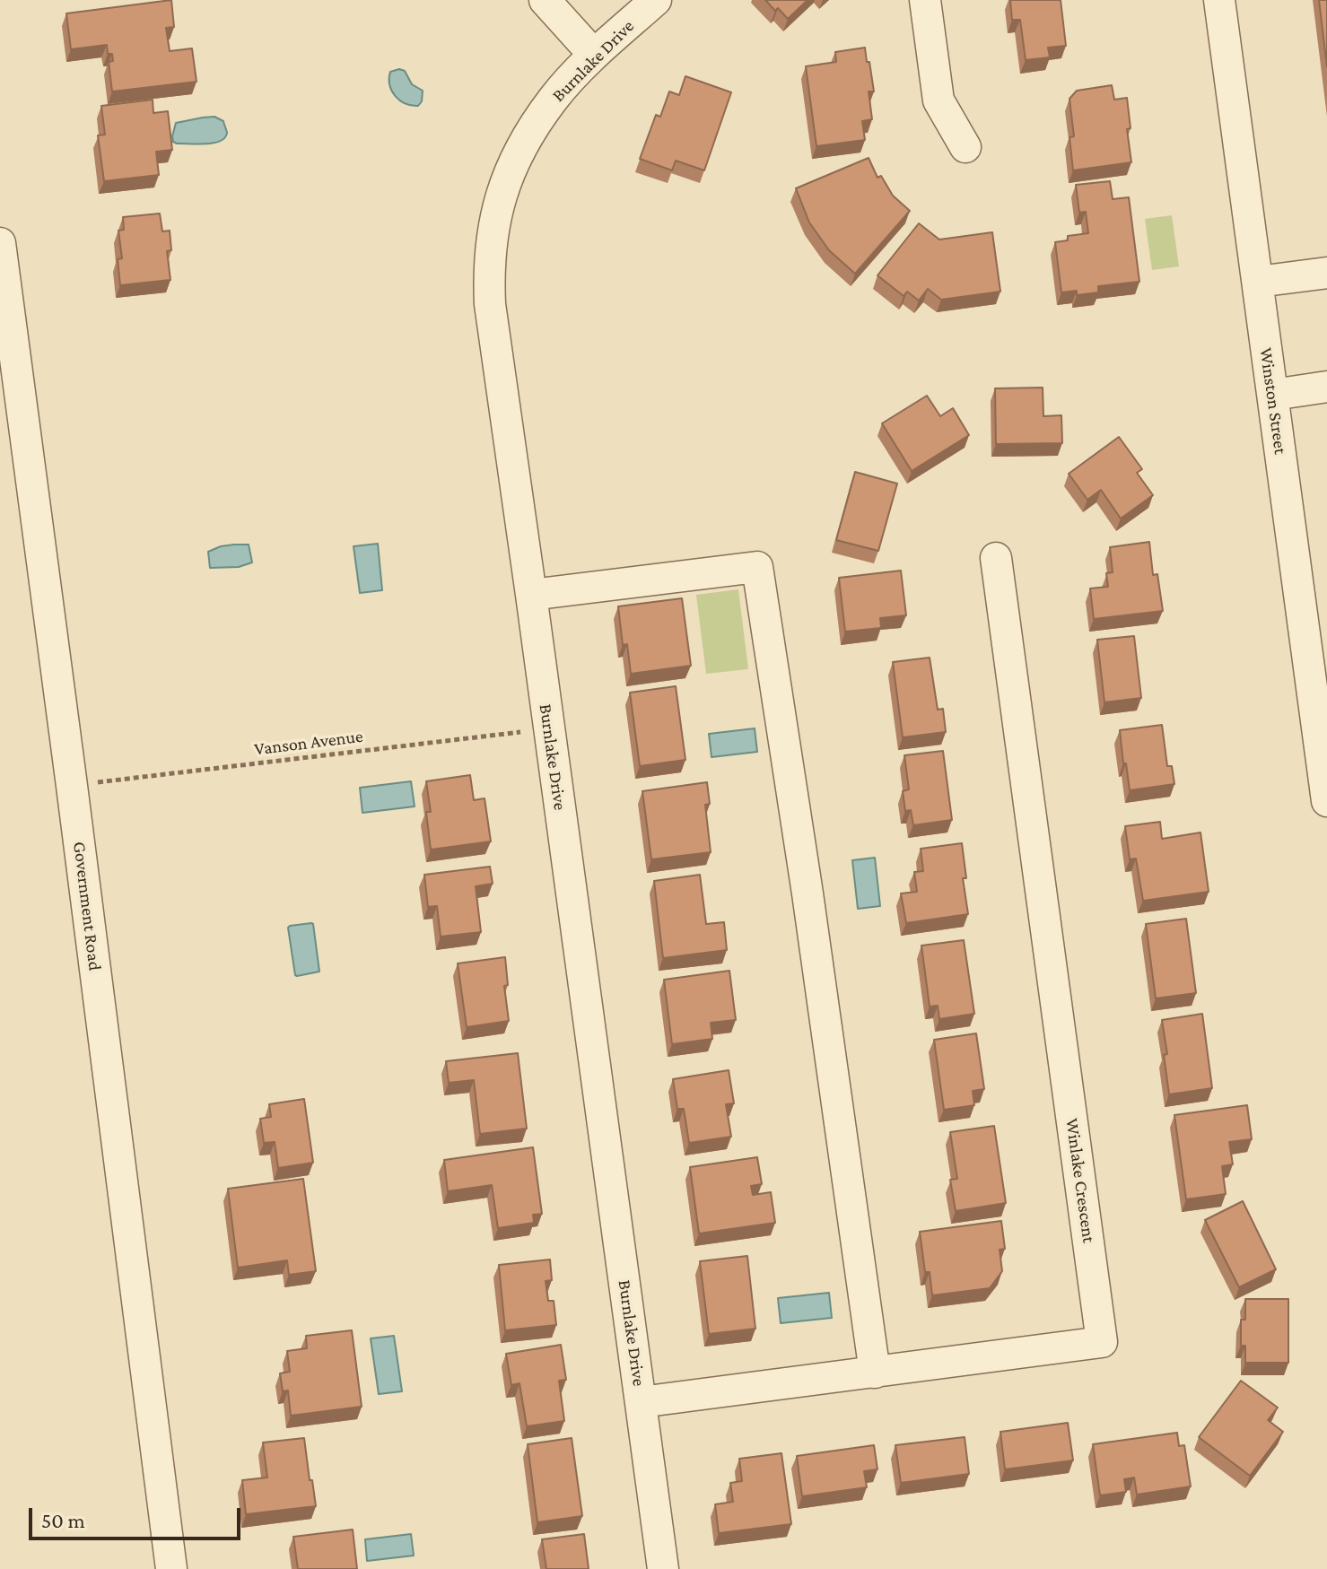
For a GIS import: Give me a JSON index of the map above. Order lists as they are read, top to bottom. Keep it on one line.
{"streets":{"street":["Burnlake Drive","Winston Street","Government Road","Winlake Crescent"],"path":["Vanson Avenue"]},"crossings":[["Burnlake Drive","Vanson Avenue"],["Burnlake Drive","Winlake Crescent"],["Vanson Avenue","Government Road"]],"scale_bar":"50 m"}
